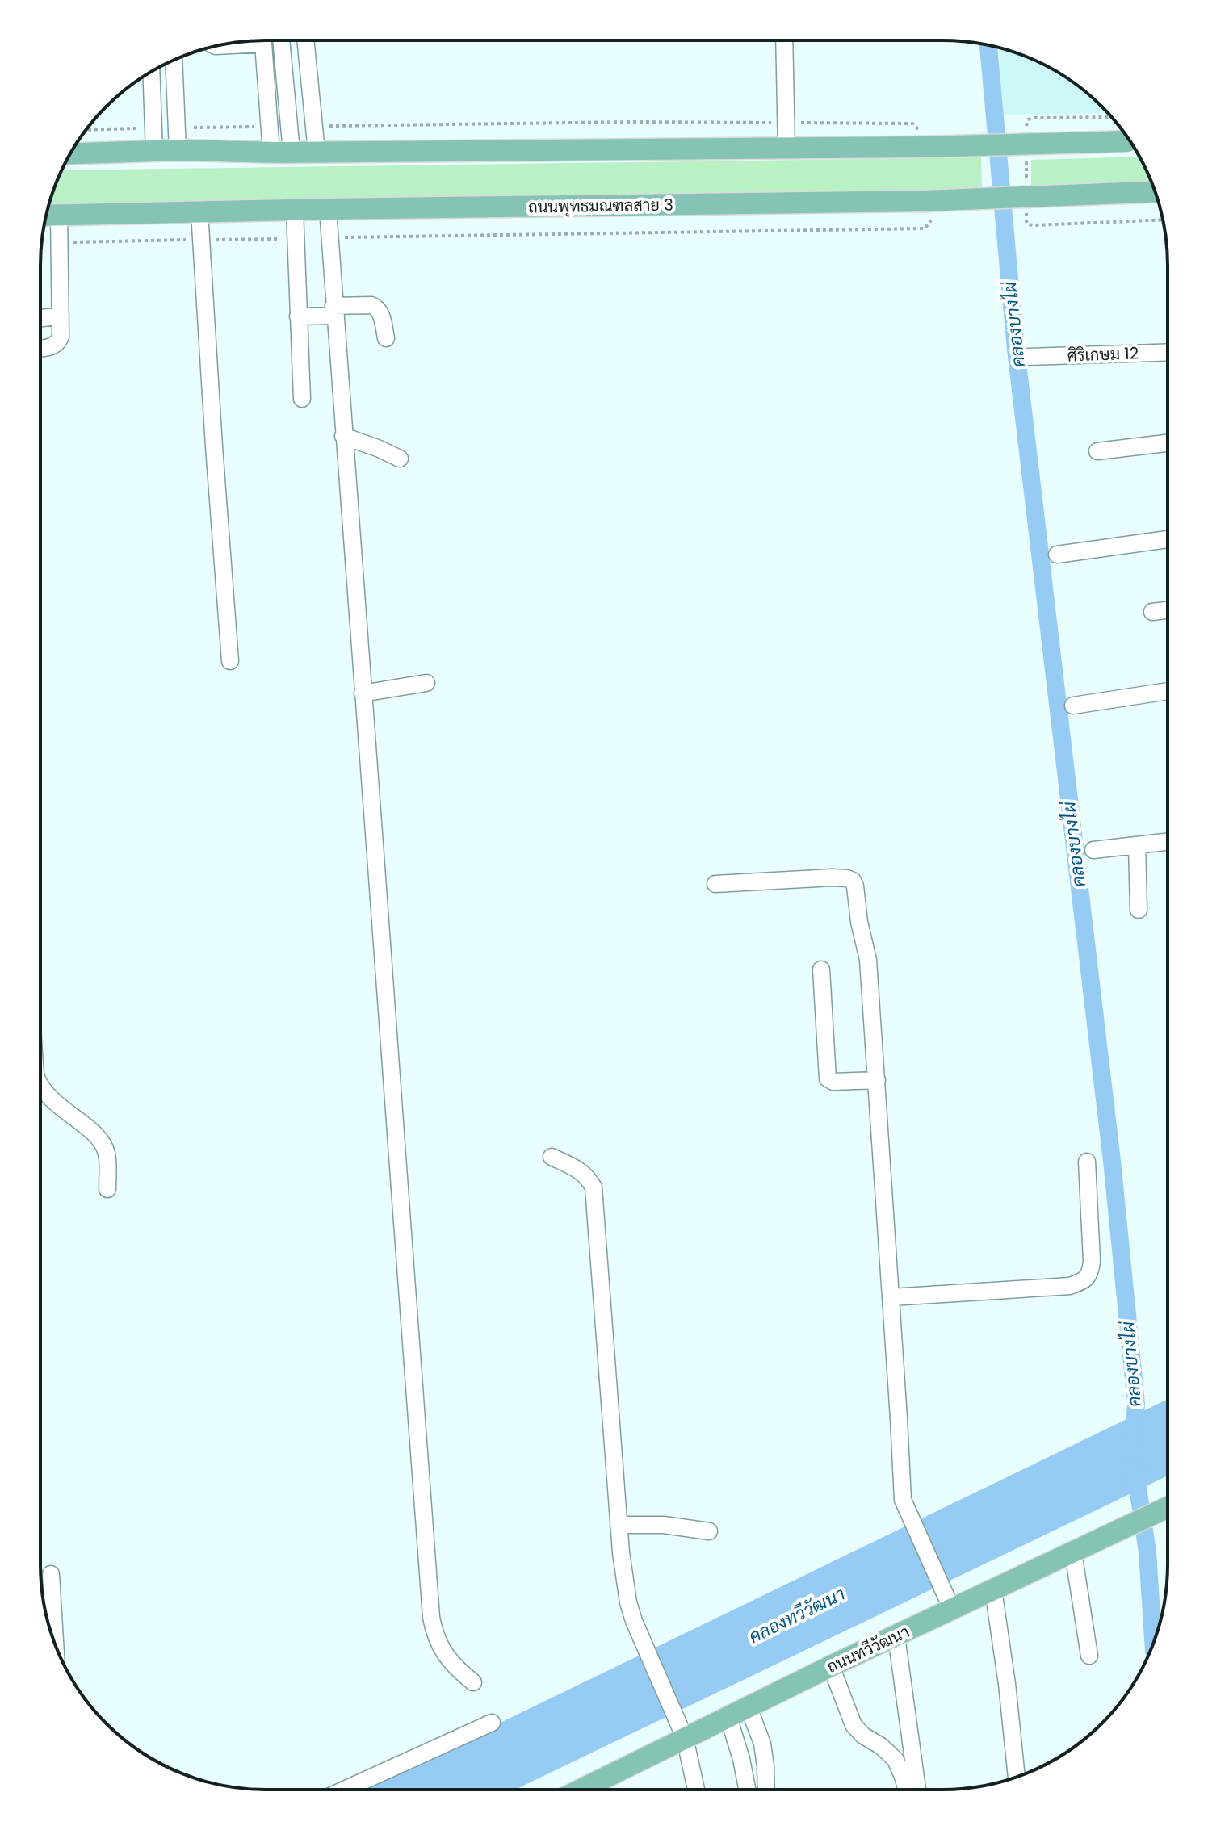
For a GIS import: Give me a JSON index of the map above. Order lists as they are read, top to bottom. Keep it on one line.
{"streets":{"main road":["ถนนพุทธมณฑลสาย 3","ถนนทวีวัฒนา"],"street":["ศิริเกษม 12"]},"water":["คลองบางไผ่","คลองทวีวัฒนา"]}
